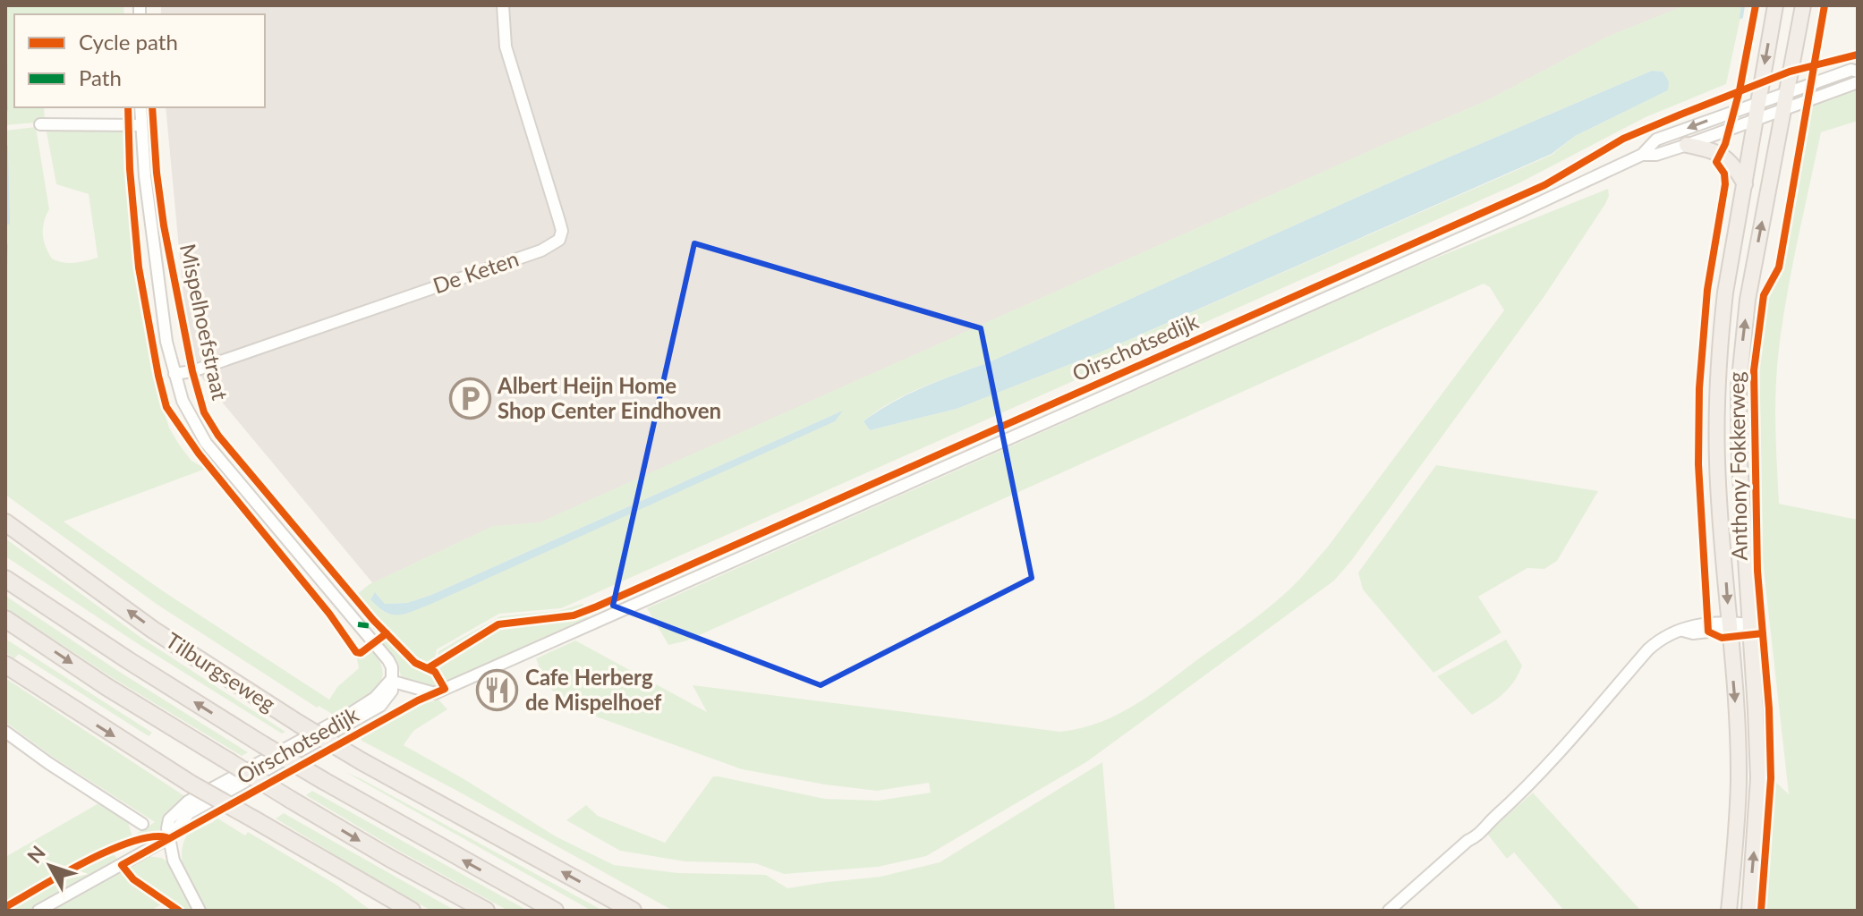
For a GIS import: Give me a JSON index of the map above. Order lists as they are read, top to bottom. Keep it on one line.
{"streets":{"highway":["Tilburgseweg"],"main road":["Anthony Fokkerweg"],"street":["De Keten","Mispelhoefstraat","Oirschotsedijk"]},"crossings":[["De Keten","Mispelhoefstraat"],["Mispelhoefstraat","Oirschotsedijk"],["Oirschotsedijk","Anthony Fokkerweg"]],"places":{"parking":["Albert Heijn Home Shop Center Eindhoven"],"restaurant":["Cafe Herberg de Mispelhoef"]},"legend":["Cycle path","Path"],"north":"top left"}
